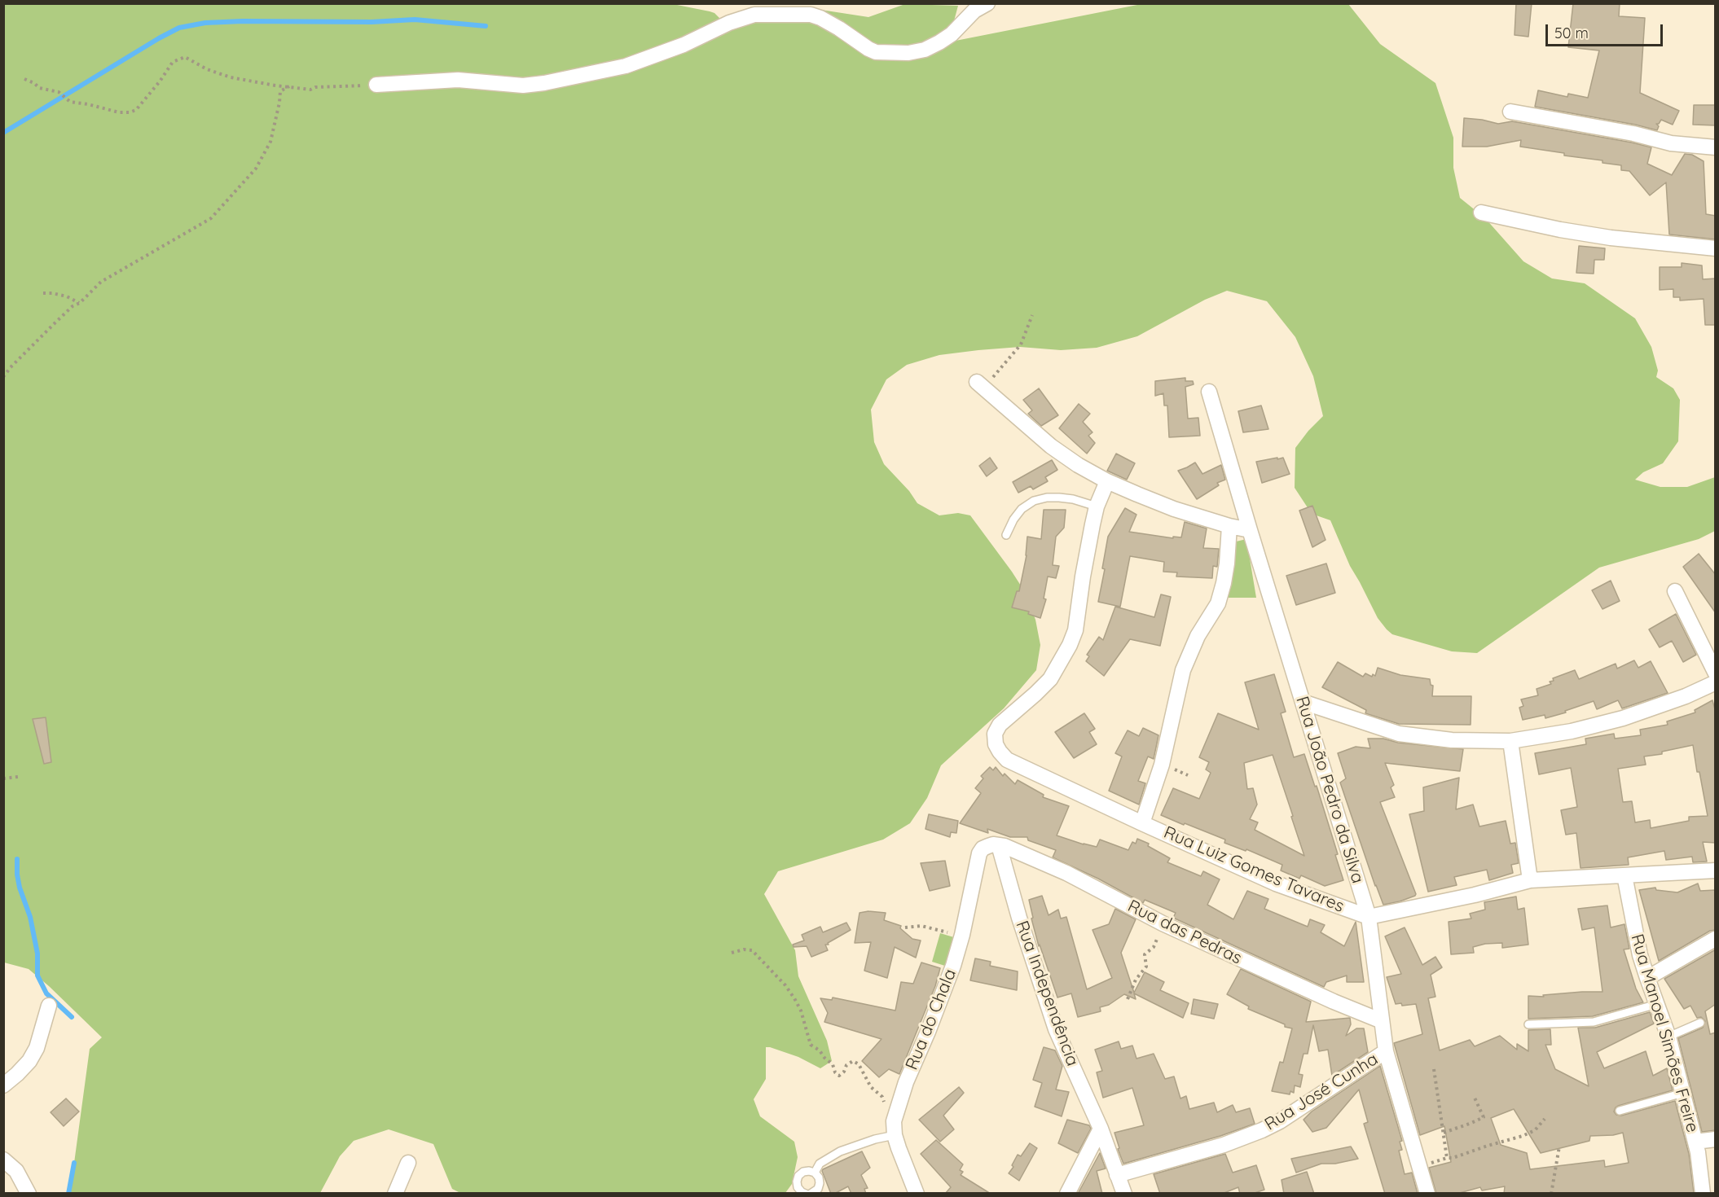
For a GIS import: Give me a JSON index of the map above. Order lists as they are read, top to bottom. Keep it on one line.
{"streets":{"street":["Rua João Pedro da Silva","Rua Luiz Gomes Tavares","Rua das Pedras","Rua Independência","Rua do Chala","Rua Manoel Simões Freire","Rua José Cunha"]},"crossings":[["Rua João Pedro da Silva","Rua Luiz Gomes Tavares"],["Rua João Pedro da Silva","Rua das Pedras"],["Rua João Pedro da Silva","Rua José Cunha"],["Rua das Pedras","Rua Independência"],["Rua das Pedras","Rua do Chala"],["Rua Independência","Rua do Chala"],["Rua Independência","Rua José Cunha"]],"scale_bar":"50 m"}
